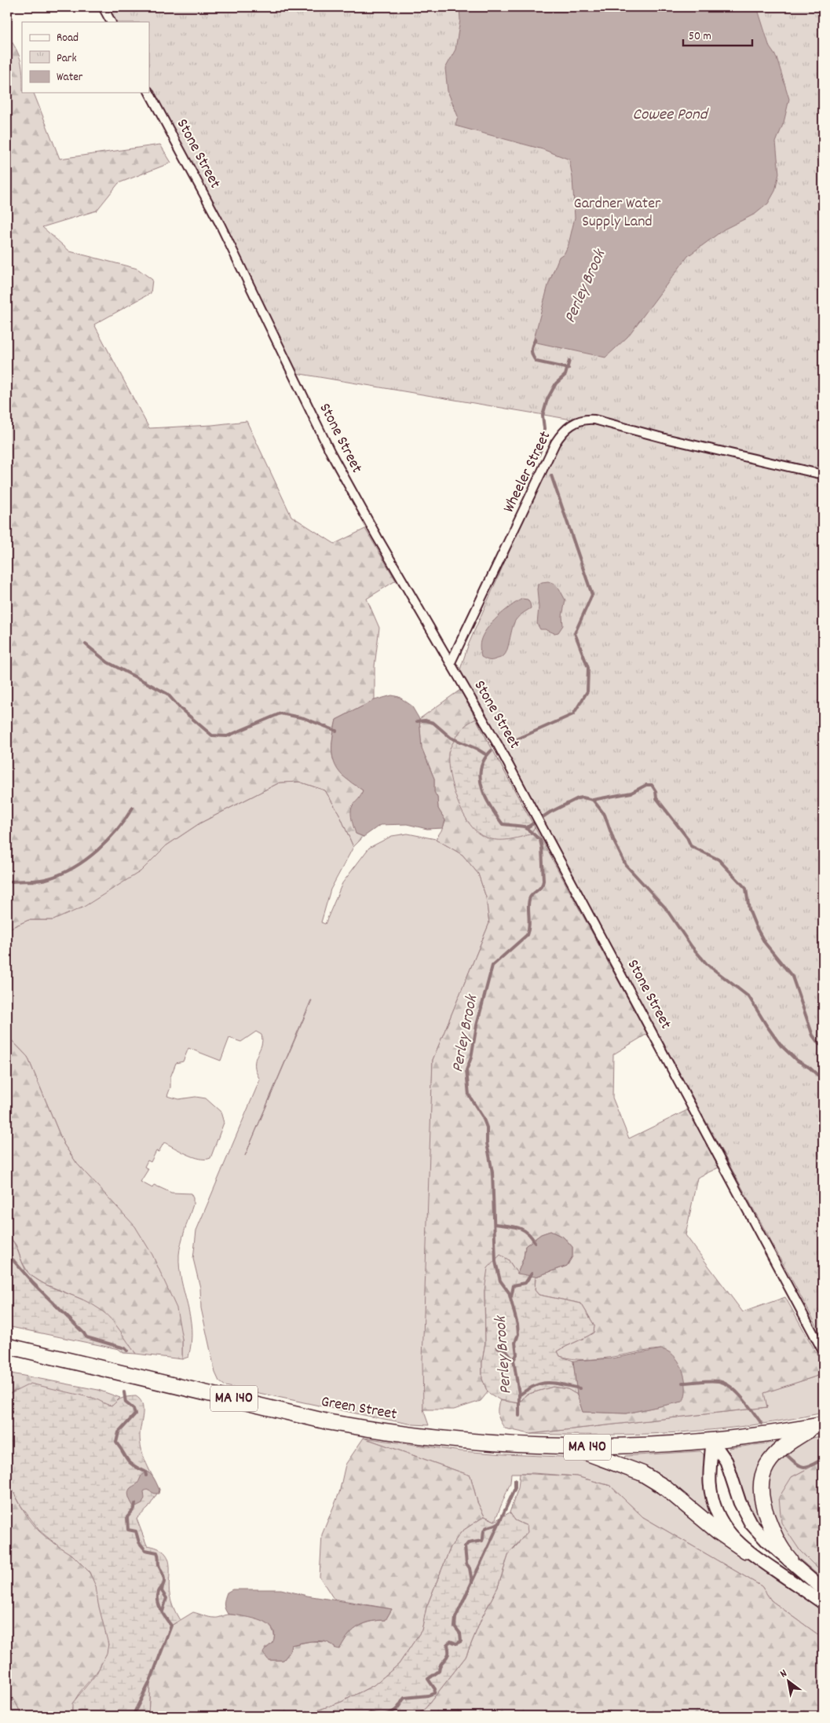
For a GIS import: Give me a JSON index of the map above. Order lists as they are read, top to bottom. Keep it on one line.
{"streets":{"highway":["MA 140","Green Street"],"street":["Stone Street","Wheeler Street"]},"crossings":[["Stone Street","Wheeler Street"],["MA 140","Green Street"]],"water":["Cowee Pond","Perley Brook"],"parks":["Gardner Water Supply Land"],"legend":["Road","Park","Water"],"scale_bar":"50 m","north":"top left"}
